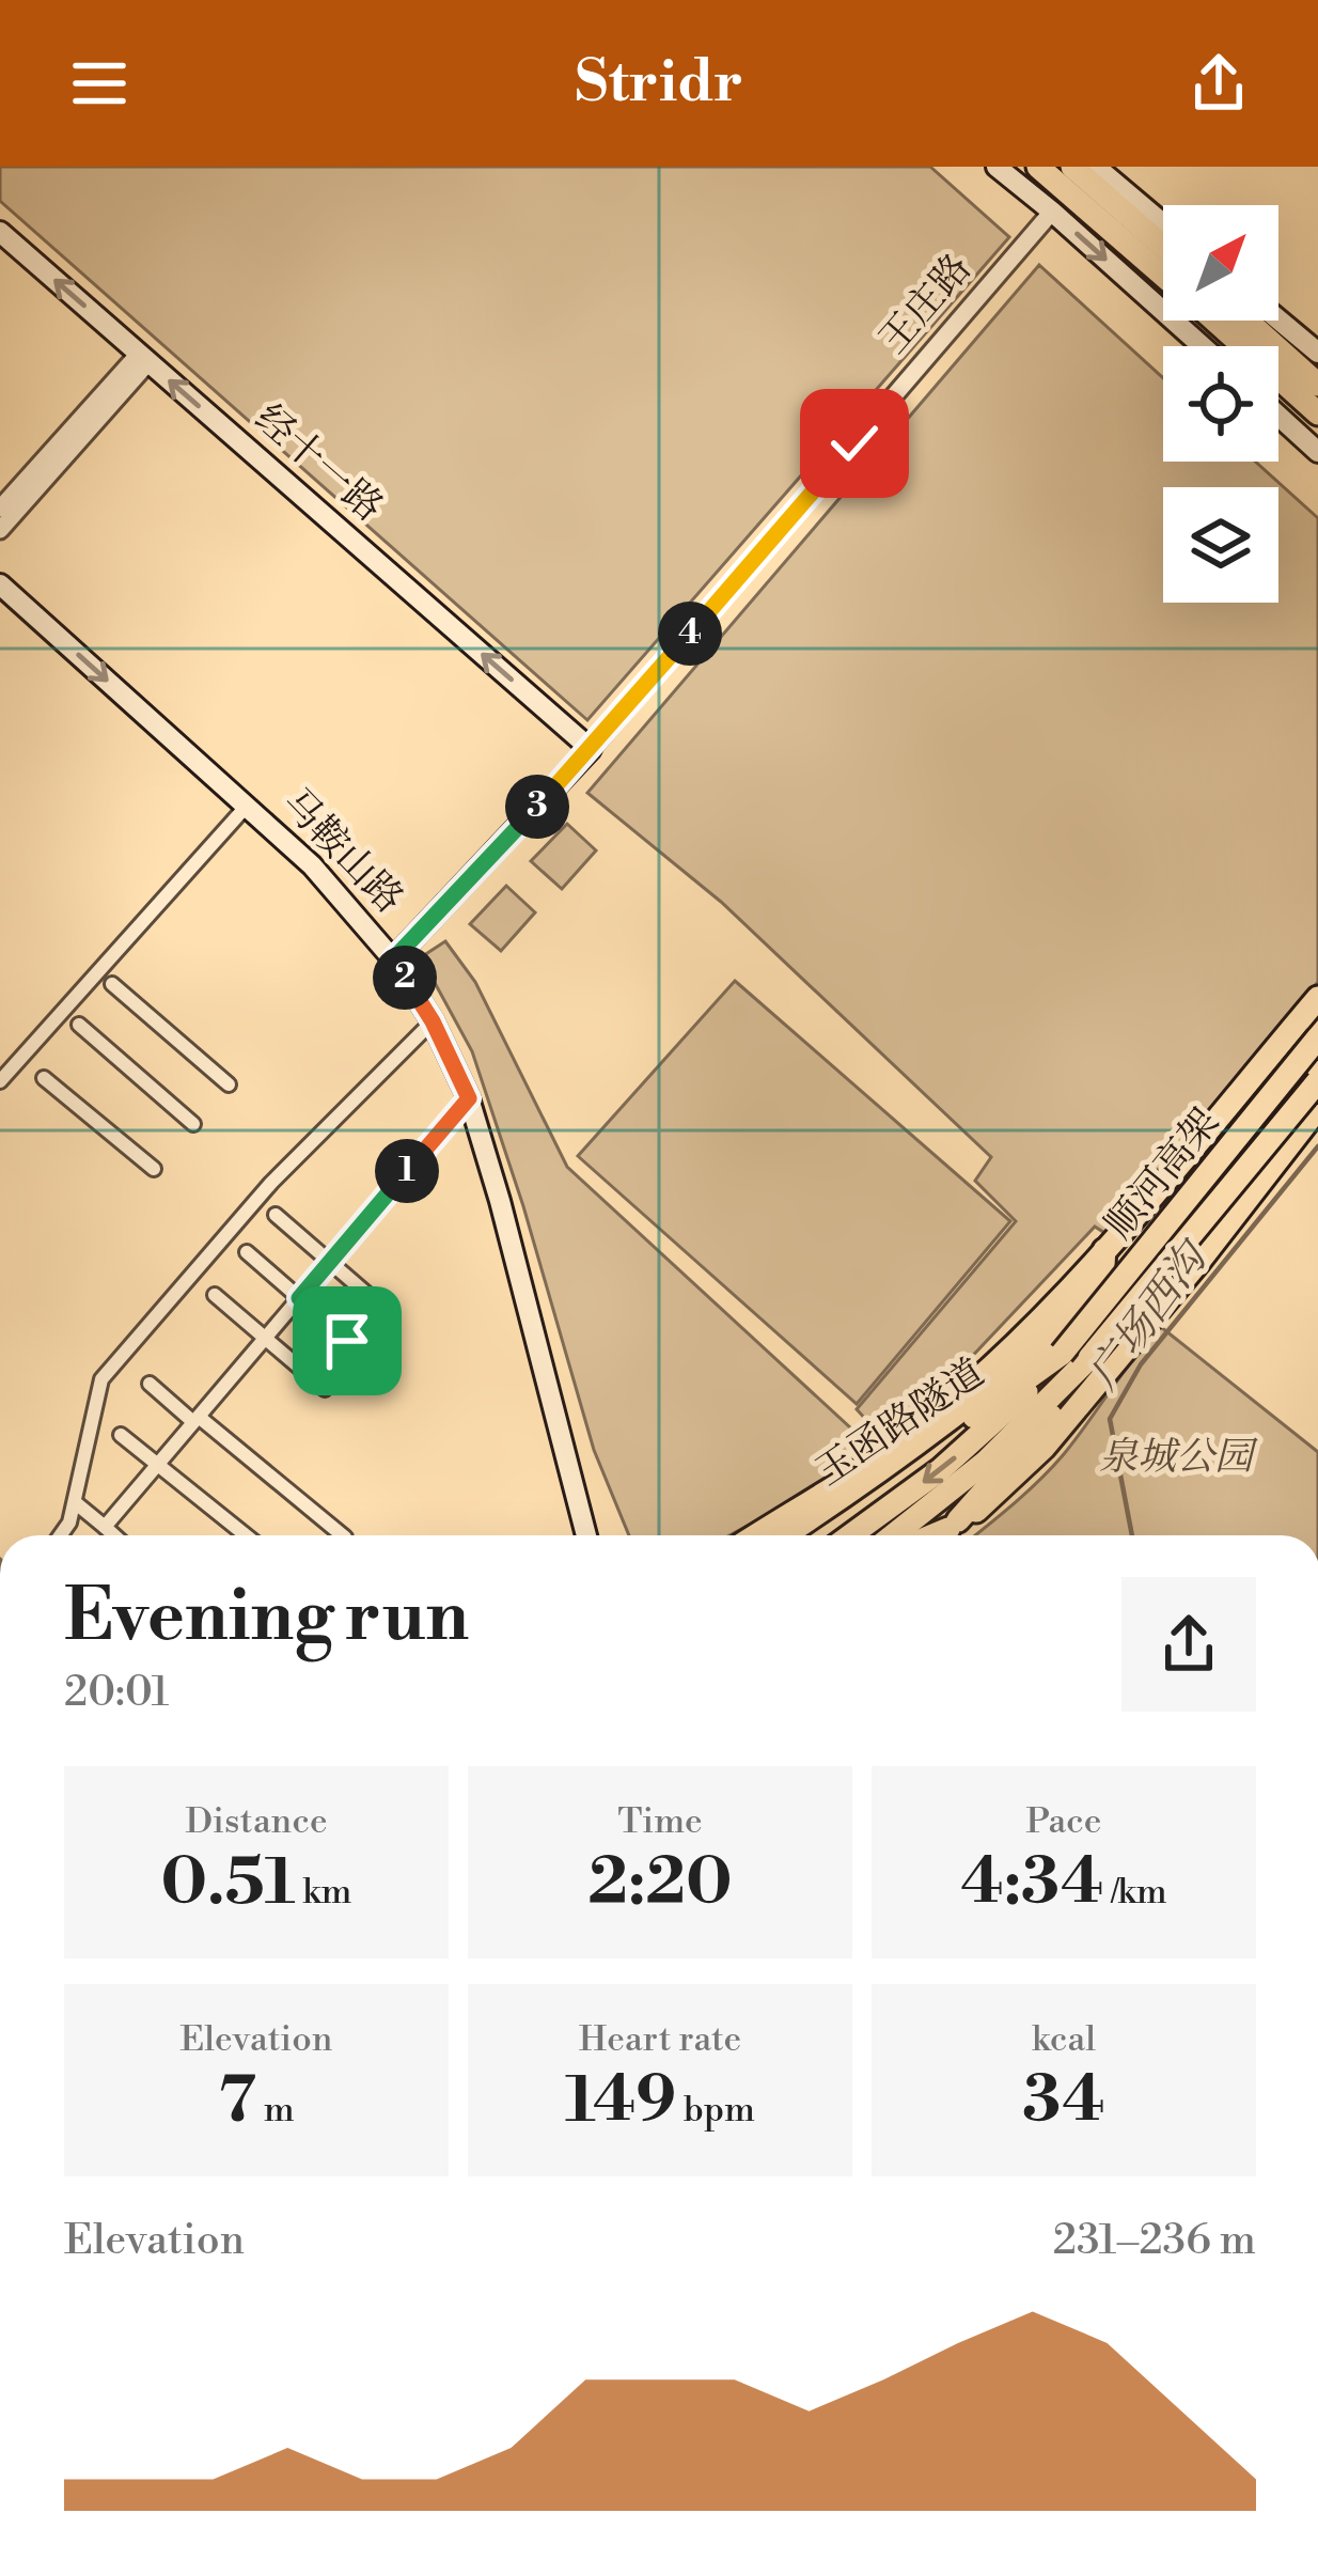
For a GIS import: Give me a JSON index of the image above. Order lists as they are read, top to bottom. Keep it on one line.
{"streets":{"main road":["王庄路","经十一路","马鞍山路","顺河高架","玉函路隧道"]},"crossings":[["王庄路","经十一路"],["王庄路","马鞍山路"],["顺河高架","玉函路隧道"]],"one_way":["经十一路"],"water":["广场西沟"],"parks":["泉城公园"],"north":"top right","page":{"header":"Stridr","pins":["4","3","2","1"],"heading":["Evening run","20:01"],"stats":[["Distance","0.51 km"],["Time","2:20"],["Pace","4:34 /km"],["Elevation","7 m"],["Heart rate","149 bpm"],["kcal","34"]],"chart":["Elevation","231–236 m"]}}
